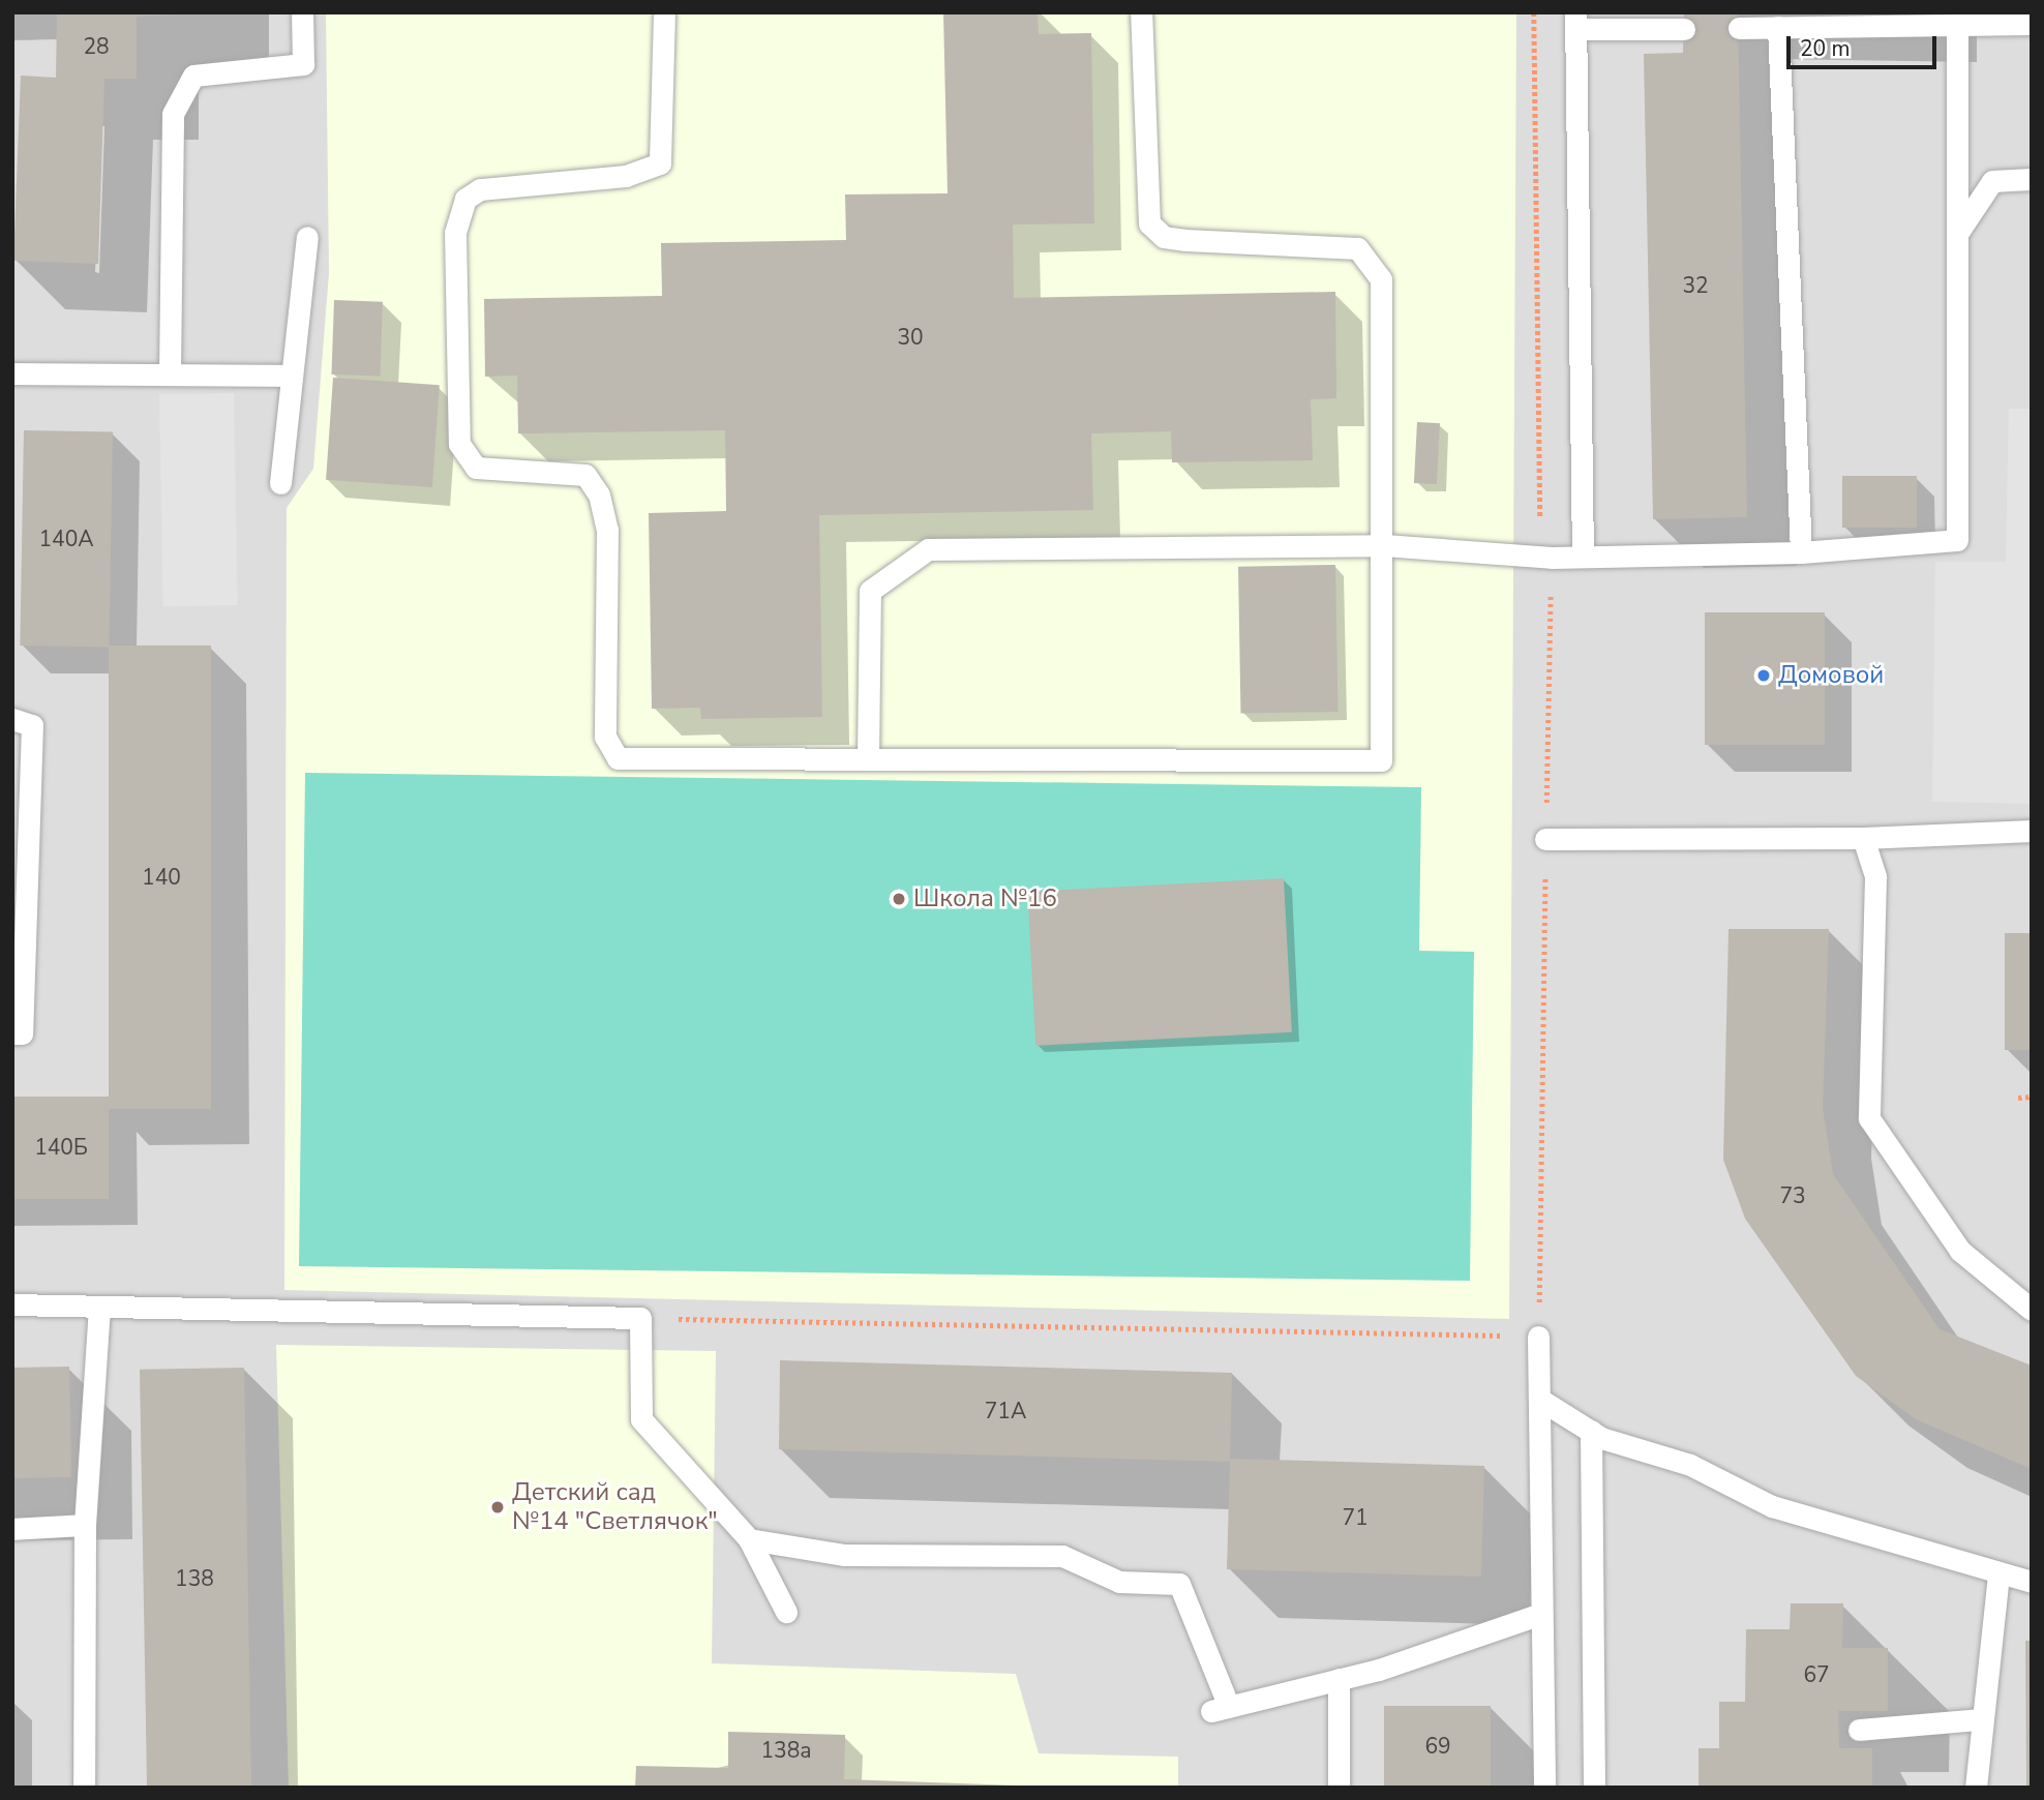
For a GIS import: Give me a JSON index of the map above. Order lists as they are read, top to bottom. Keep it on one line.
{"places":["Домовой","Школа №16","Детский сад №14 \"Светлячок\""],"house_numbers":["28","32","30","140А","140","140Б","73","71А","71","138","67","69","138а"],"scale_bar":"20 m"}
